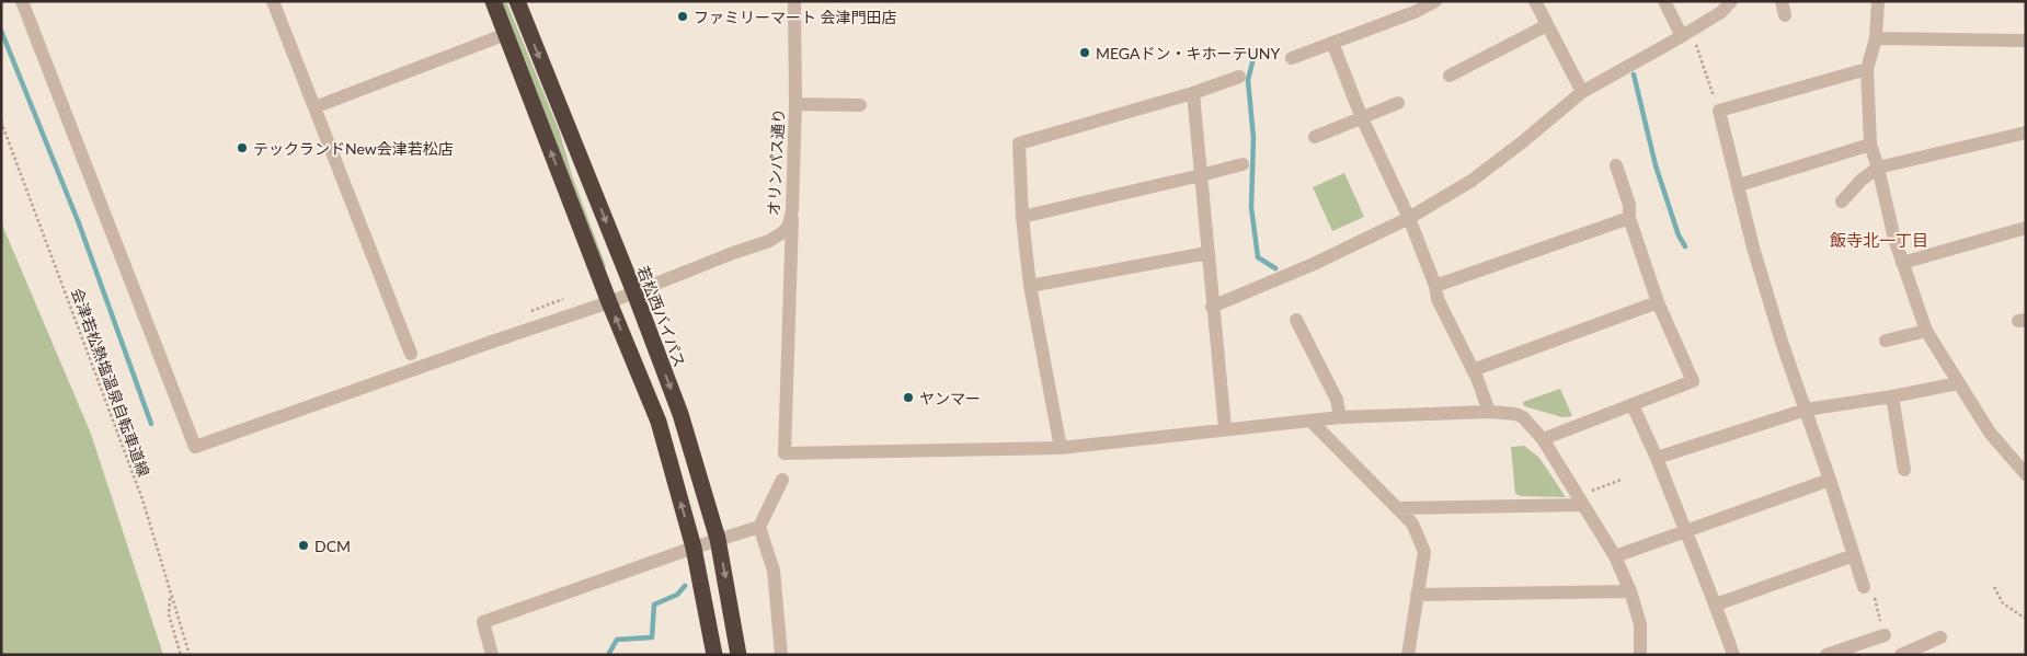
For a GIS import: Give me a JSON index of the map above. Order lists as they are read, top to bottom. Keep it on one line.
{"streets":{"highway":["若松西バイパス"],"street":["オリンパス通り"],"path":["会津若松熱塩温泉自転車道線"]},"crossings":[["オリンパス通り","若松西バイパス"]],"districts":["飯寺北一丁目"],"places":["ファミリーマート 会津門田店","MEGAドン・キホーテUNY","テックランドNew会津若松店","ヤンマー","DCM"]}
